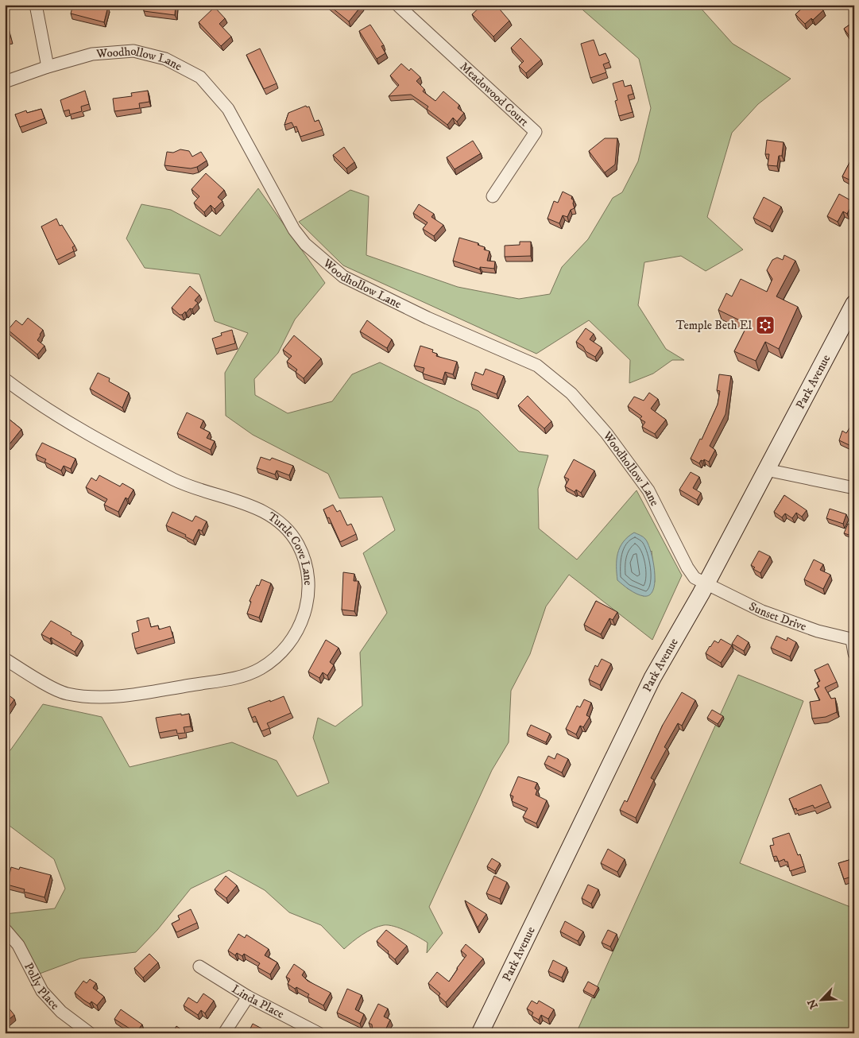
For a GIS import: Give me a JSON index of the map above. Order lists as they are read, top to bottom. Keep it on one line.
{"streets":{"main road":["Park Avenue"],"street":["Woodhollow Lane","Meadowood Court","Turtle Cove Lane","Sunset Drive","Polly Place","Linda Place"]},"crossings":[["Woodhollow Lane","Park Avenue"],["Woodhollow Lane","Sunset Drive"],["Park Avenue","Sunset Drive"]],"places":{"synagogue":["Temple Beth El"]},"north":"bottom left"}
